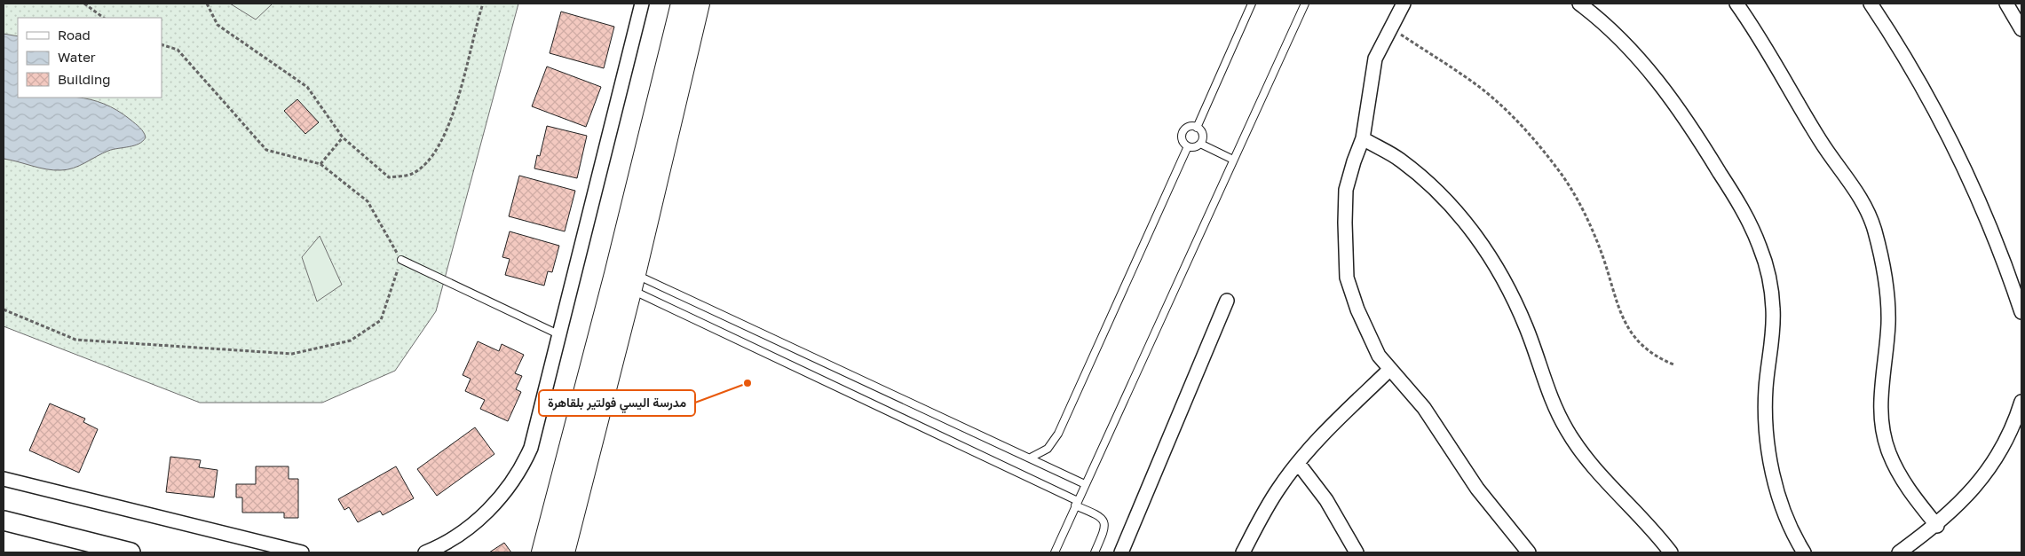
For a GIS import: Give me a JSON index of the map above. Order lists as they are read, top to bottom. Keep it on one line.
{"places":["مدرسة اليسي فولتير بلقاهرة"],"legend":["Road","Water","Building"]}
